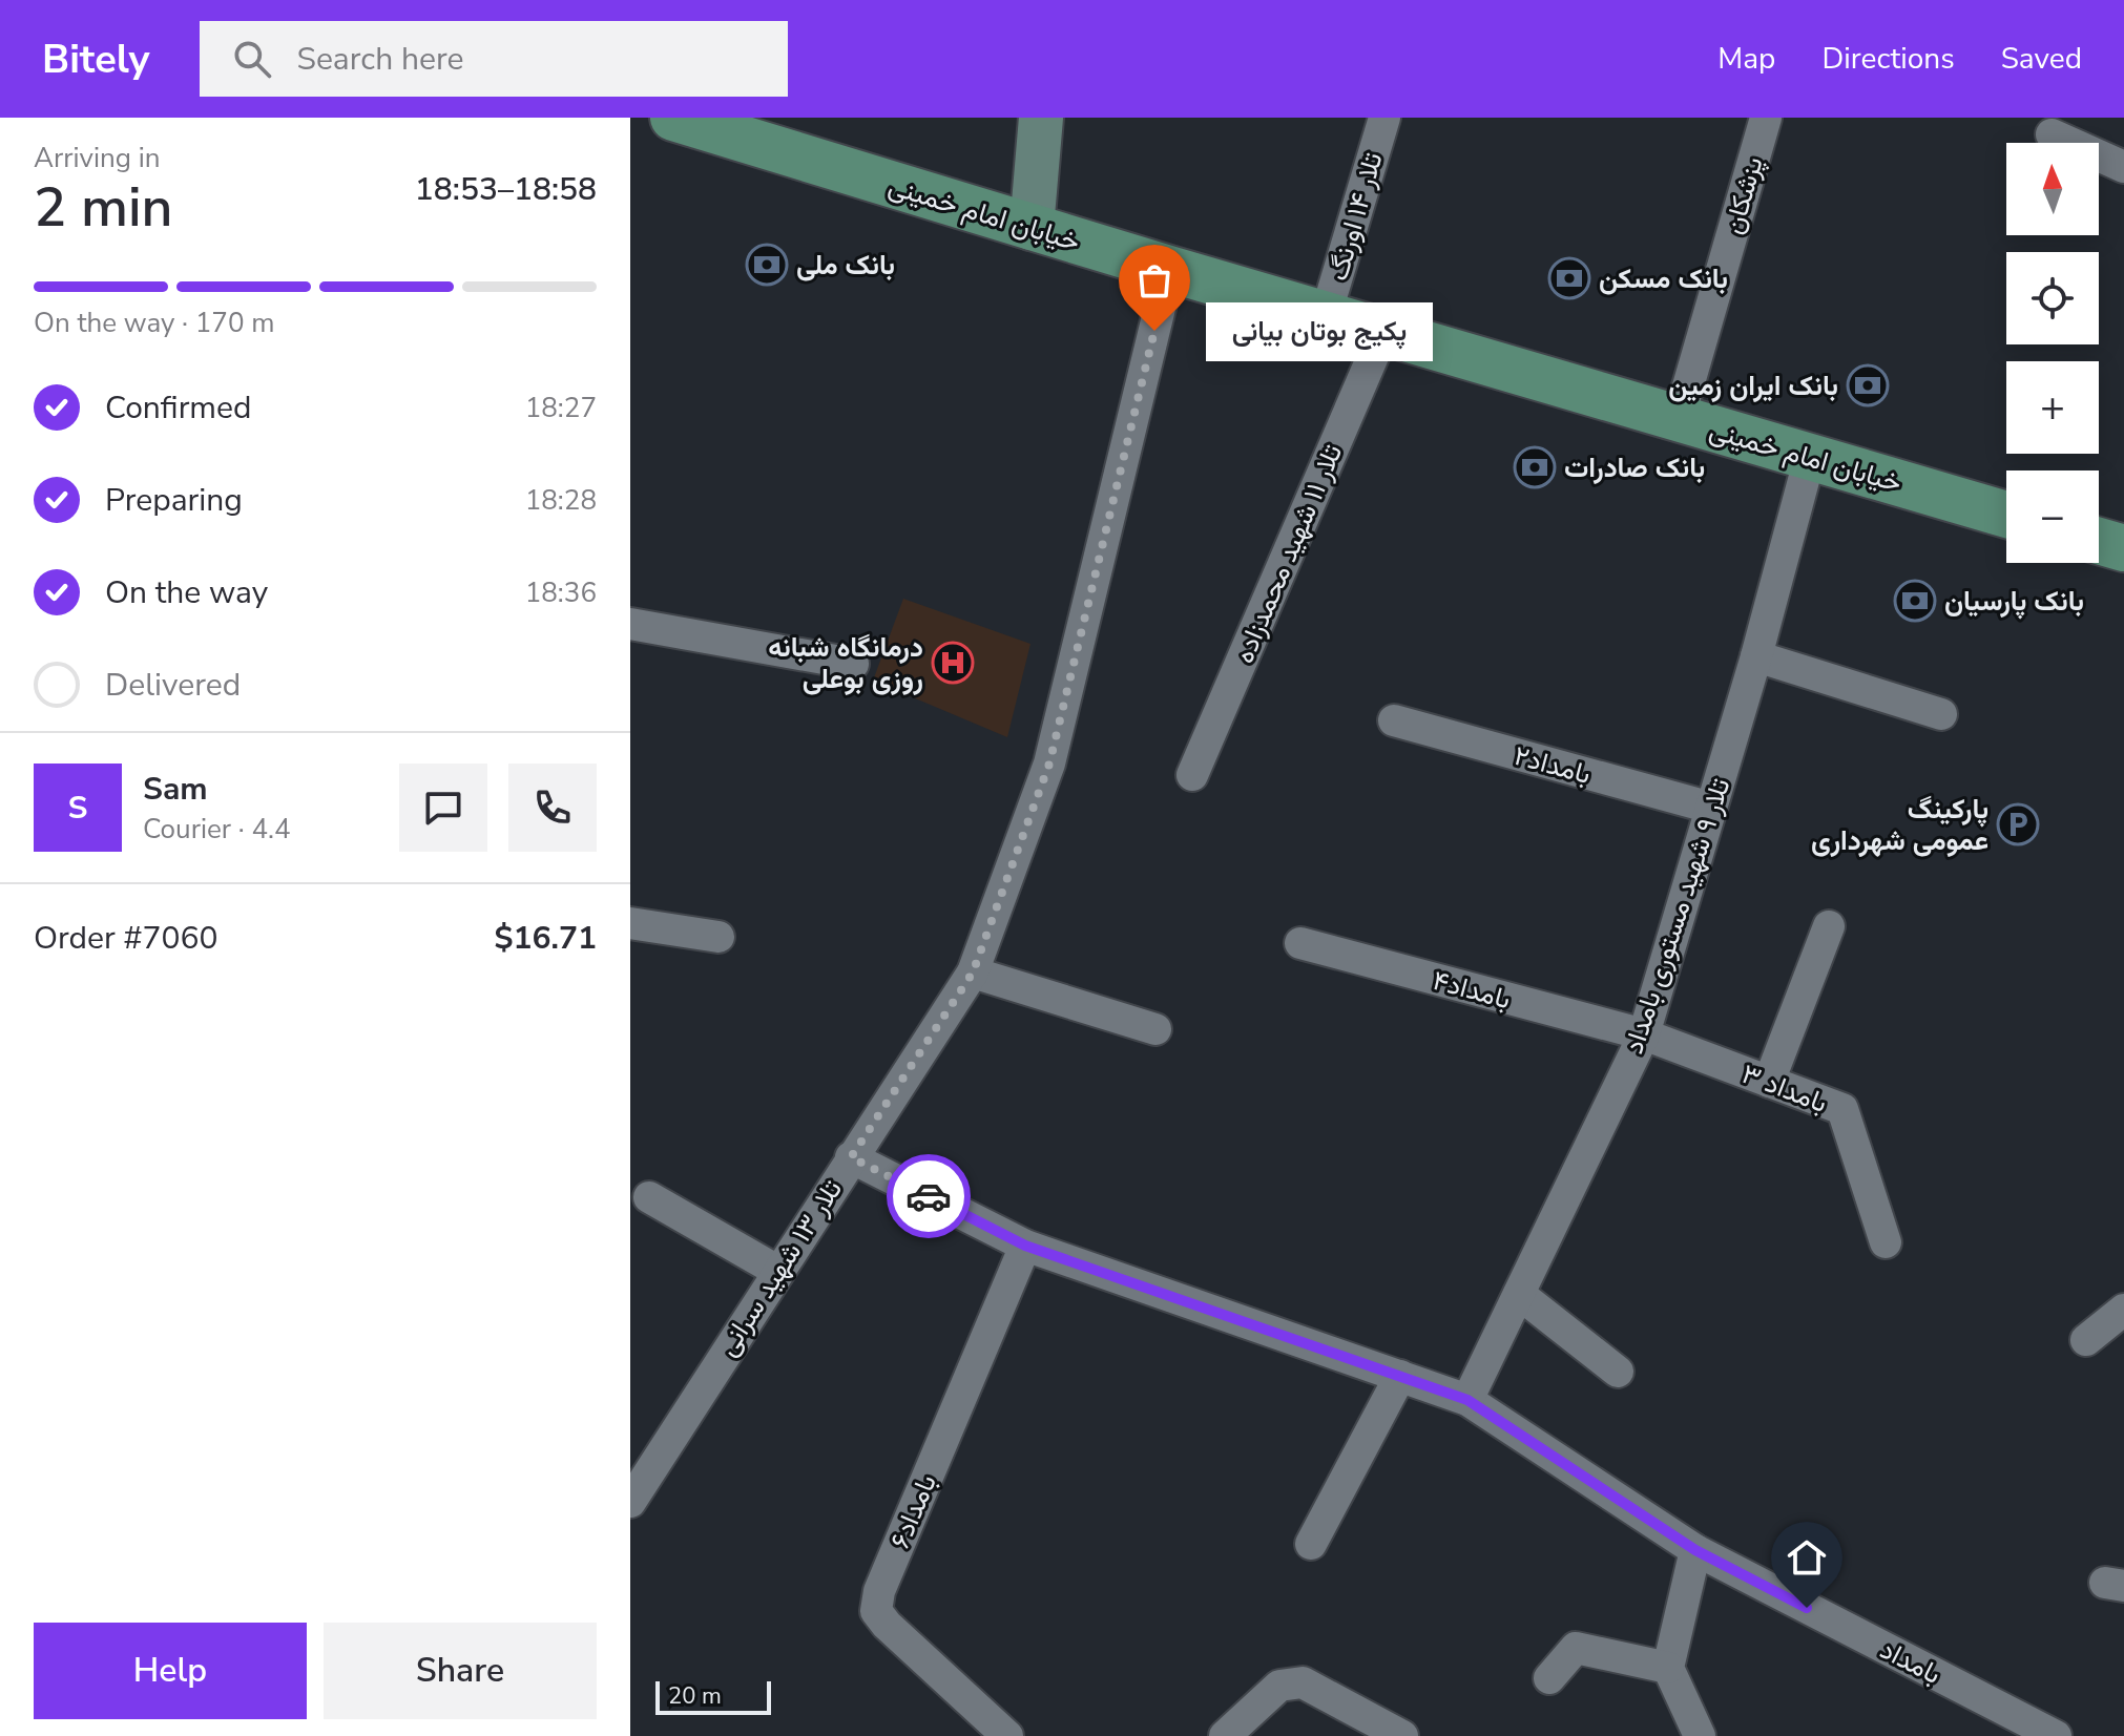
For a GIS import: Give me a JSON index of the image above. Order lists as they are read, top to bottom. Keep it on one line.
{"streets":{"main road":["خیابان امام خمینی"],"street":["پزشکان","تلار ۱۴ اورنگ","تلار ۱۱ شهید محمدزاده","بامداد۲","تلار ۹ شهید مستوری بامداد","بامداد۴","بامداد ۳","تلار ۱۳ شهید سرانی","بامداد۶","بامداد"]},"crossings":[["پزشکان","خیابان امام خمینی"],["خیابان امام خمینی","تلار ۱۴ اورنگ"],["خیابان امام خمینی","تلار ۱۱ شهید محمدزاده"],["خیابان امام خمینی","تلار ۹ شهید مستوری بامداد"],["خیابان امام خمینی","تلار ۱۳ شهید سرانی"],["بامداد۲","تلار ۹ شهید مستوری بامداد"],["تلار ۹ شهید مستوری بامداد","بامداد۴"],["تلار ۹ شهید مستوری بامداد","بامداد ۳"],["تلار ۹ شهید مستوری بامداد","بامداد"],["بامداد۴","بامداد ۳"],["تلار ۱۳ شهید سرانی","بامداد"],["بامداد۶","بامداد"]],"places":{"bank":["بانک ملی","بانک مسکن","بانک ایران زمین","بانک صادرات","بانک پارسیان"],"other":["پکیج بوتان بیانی"],"hospital":["درمانگاه شبانه روزی بوعلی"],"parking":["پارکینگ عمومی شهرداری"]},"scale_bar":"20 m","north":"top","page":{"header":"Bitely","search":"Search here","nav":["Map","Directions","Saved"],"heading":["2 min","Arriving in","18:53–18:58"],"panel":["Sam","Courier · 4.4","Order #7060","$16.71"],"map_buttons":["+","−"],"bar":"On the way · 170 m","bubble":"پکیج بوتان بیانی","list":[["Confirmed","18:27"],["Preparing","18:28"],["On the way","18:36"],"Delivered"],"round":"S","buttons":["Help","Share"],"scale":"20 m"}}
